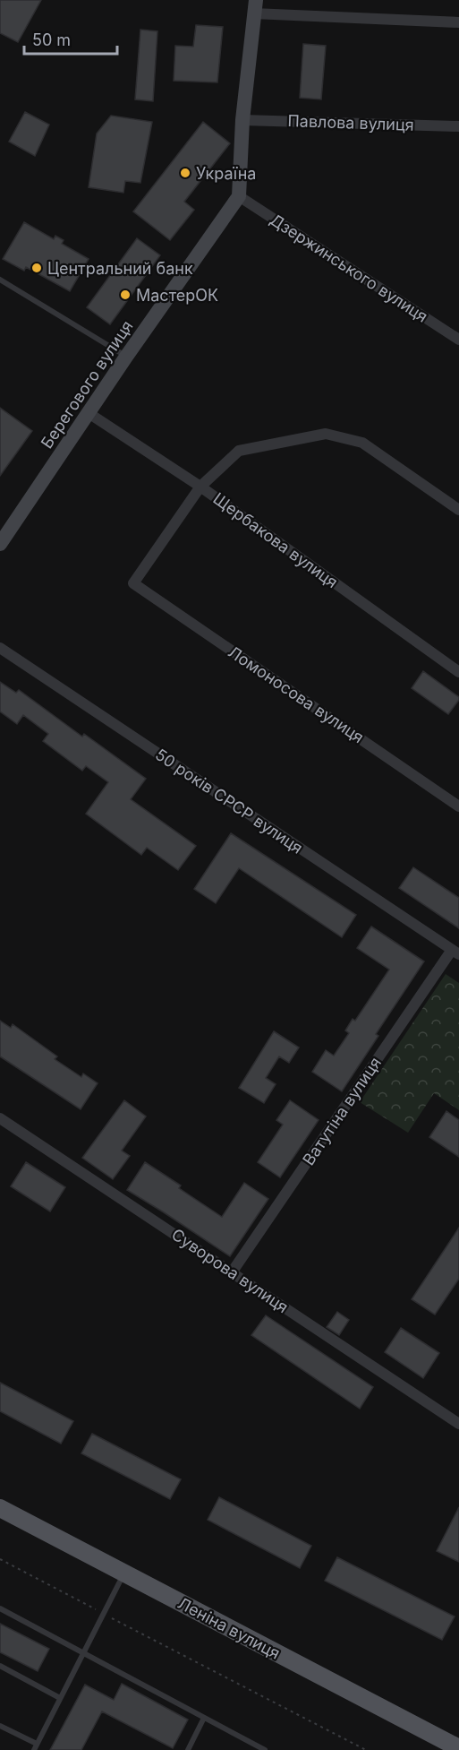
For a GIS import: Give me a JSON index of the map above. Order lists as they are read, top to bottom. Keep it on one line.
{"streets":{"main road":["Леніна вулиця"],"street":["Павлова вулиця","Дзержинського вулиця","Берегового вулиця","Щербакова вулиця","Ломоносова вулиця","50 років СРСР вулиця","Ватутіна вулиця","Суворова вулиця"]},"crossings":[["Дзержинського вулиця","Берегового вулиця"],["Берегового вулиця","Щербакова вулиця"],["Щербакова вулиця","Ломоносова вулиця"],["50 років СРСР вулиця","Ватутіна вулиця"],["Ватутіна вулиця","Суворова вулиця"]],"places":["Україна","Центральний банк","МастерОК"],"scale_bar":"50 m"}
